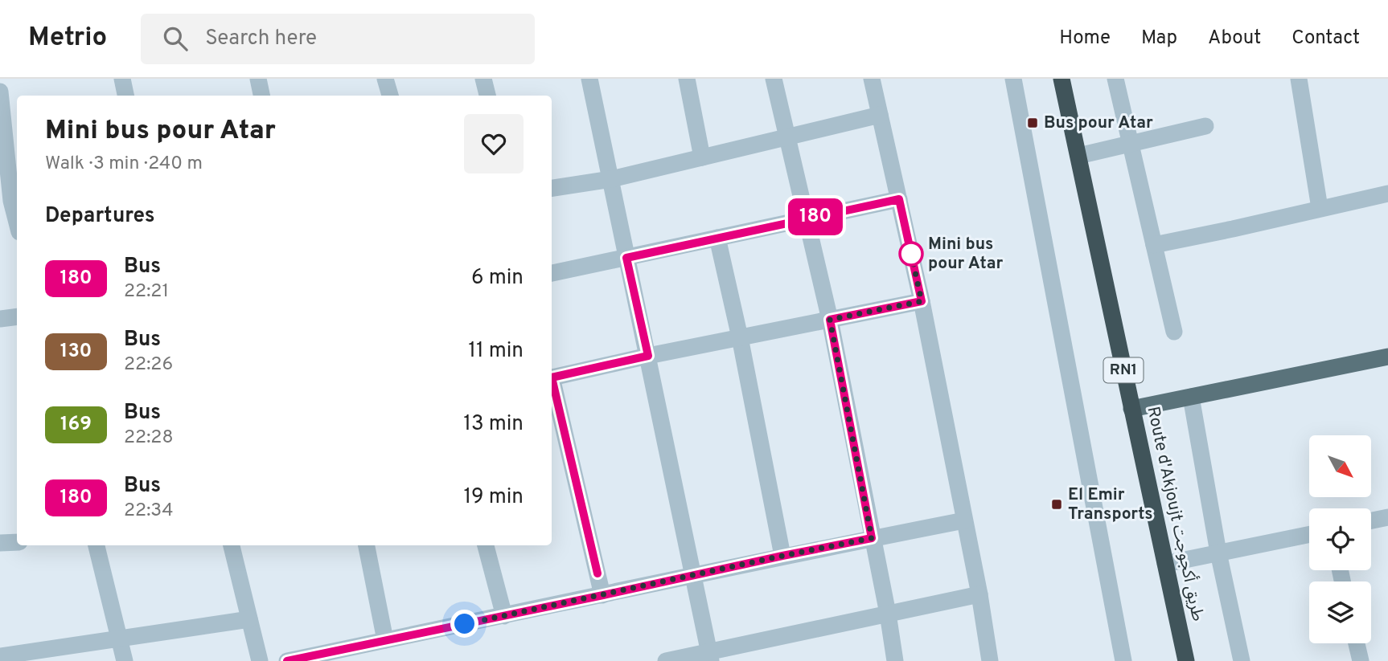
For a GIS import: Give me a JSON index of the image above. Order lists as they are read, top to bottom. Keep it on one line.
{"streets":{"highway":["RN1","Route d'Akjoujt طريق أكجوجت"]},"places":{"transit":["Bus pour Atar","El Emir Transports"],"other":["Mini bus pour Atar"]},"lines":["bus line 180"],"north":"bottom right","page":{"header":"Metrio","search":"Search here","nav":["Home","Map","About","Contact"],"on_map":"180","heading":[["Mini bus pour Atar","Walk · 3 min · 240 m"],"Departures"],"list":[{"mark":"180","name":"Bus","note":"22:21","value":"6 min"},{"mark":"130","name":"Bus","note":"22:26","value":"11 min"},{"mark":"169","name":"Bus","note":"22:28","value":"13 min"},{"mark":"180","name":"Bus","note":"22:34","value":"19 min"}]}}
